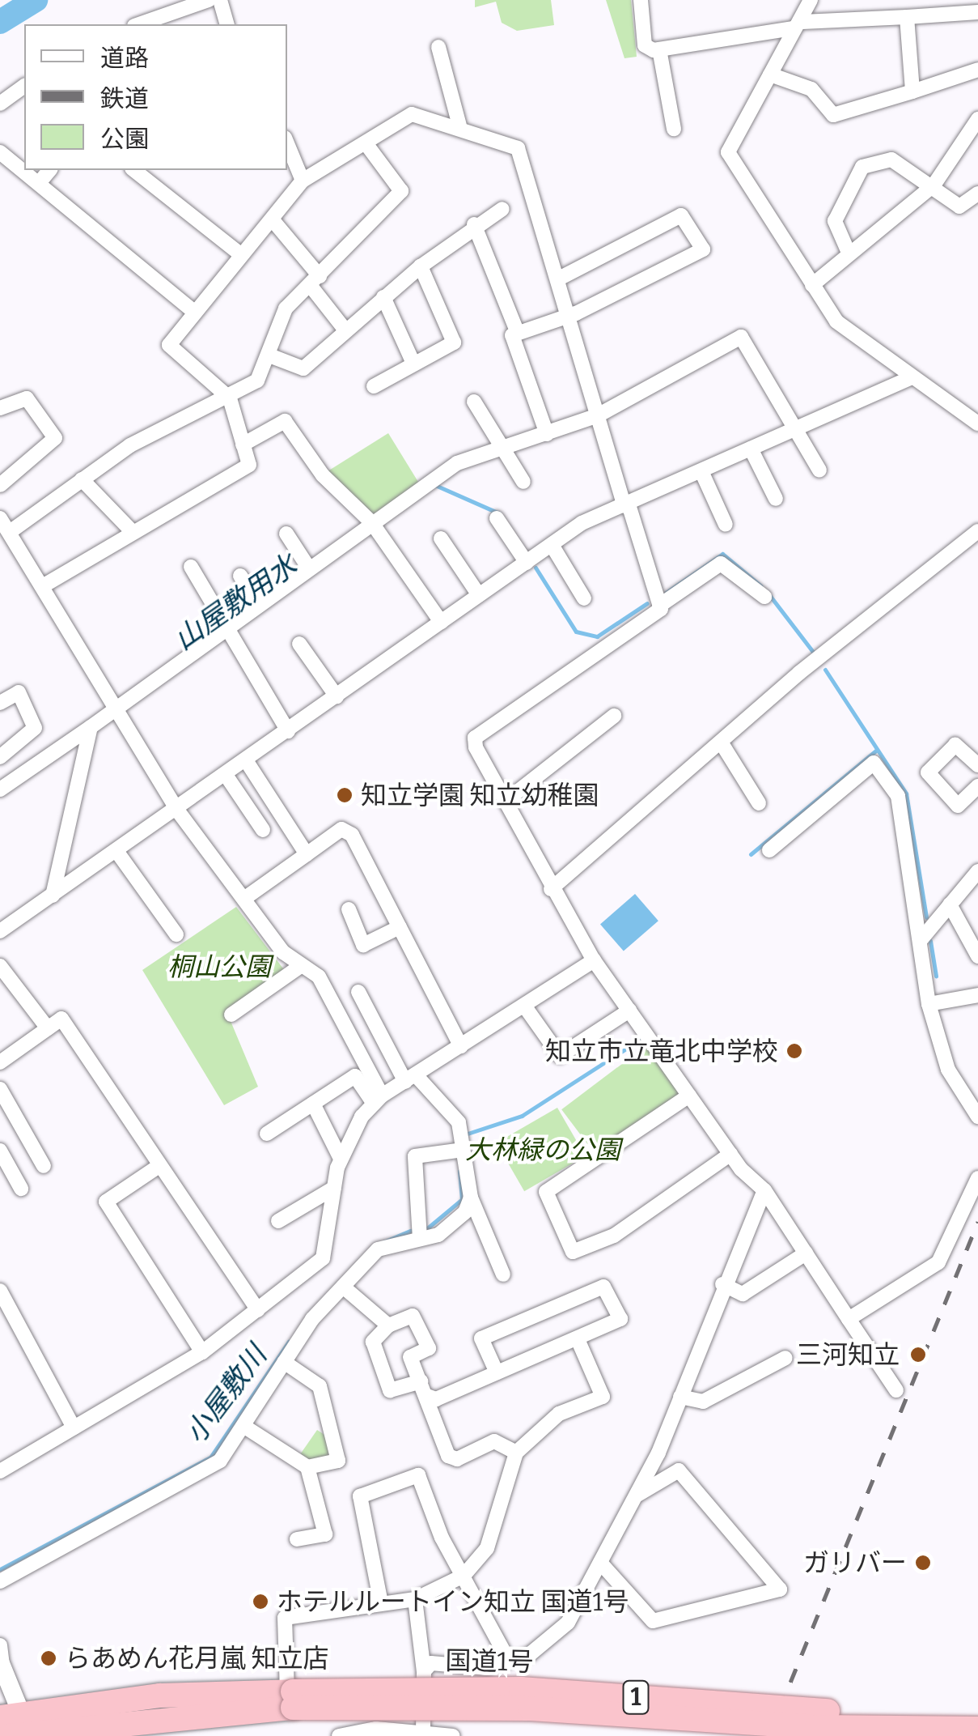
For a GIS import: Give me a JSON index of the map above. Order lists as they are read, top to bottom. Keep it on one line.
{"streets":{"highway":["国道1号","1"]},"water":["山屋敷用水","小屋敷川"],"parks":["桐山公園","大林緑の公園"],"places":["知立学園 知立幼稚園","知立市立竜北中学校","三河知立","ガリバー","ホテルルートイン知立 国道1号","らあめん花月嵐 知立店"],"legend":["道路","鉄道","公園"]}
